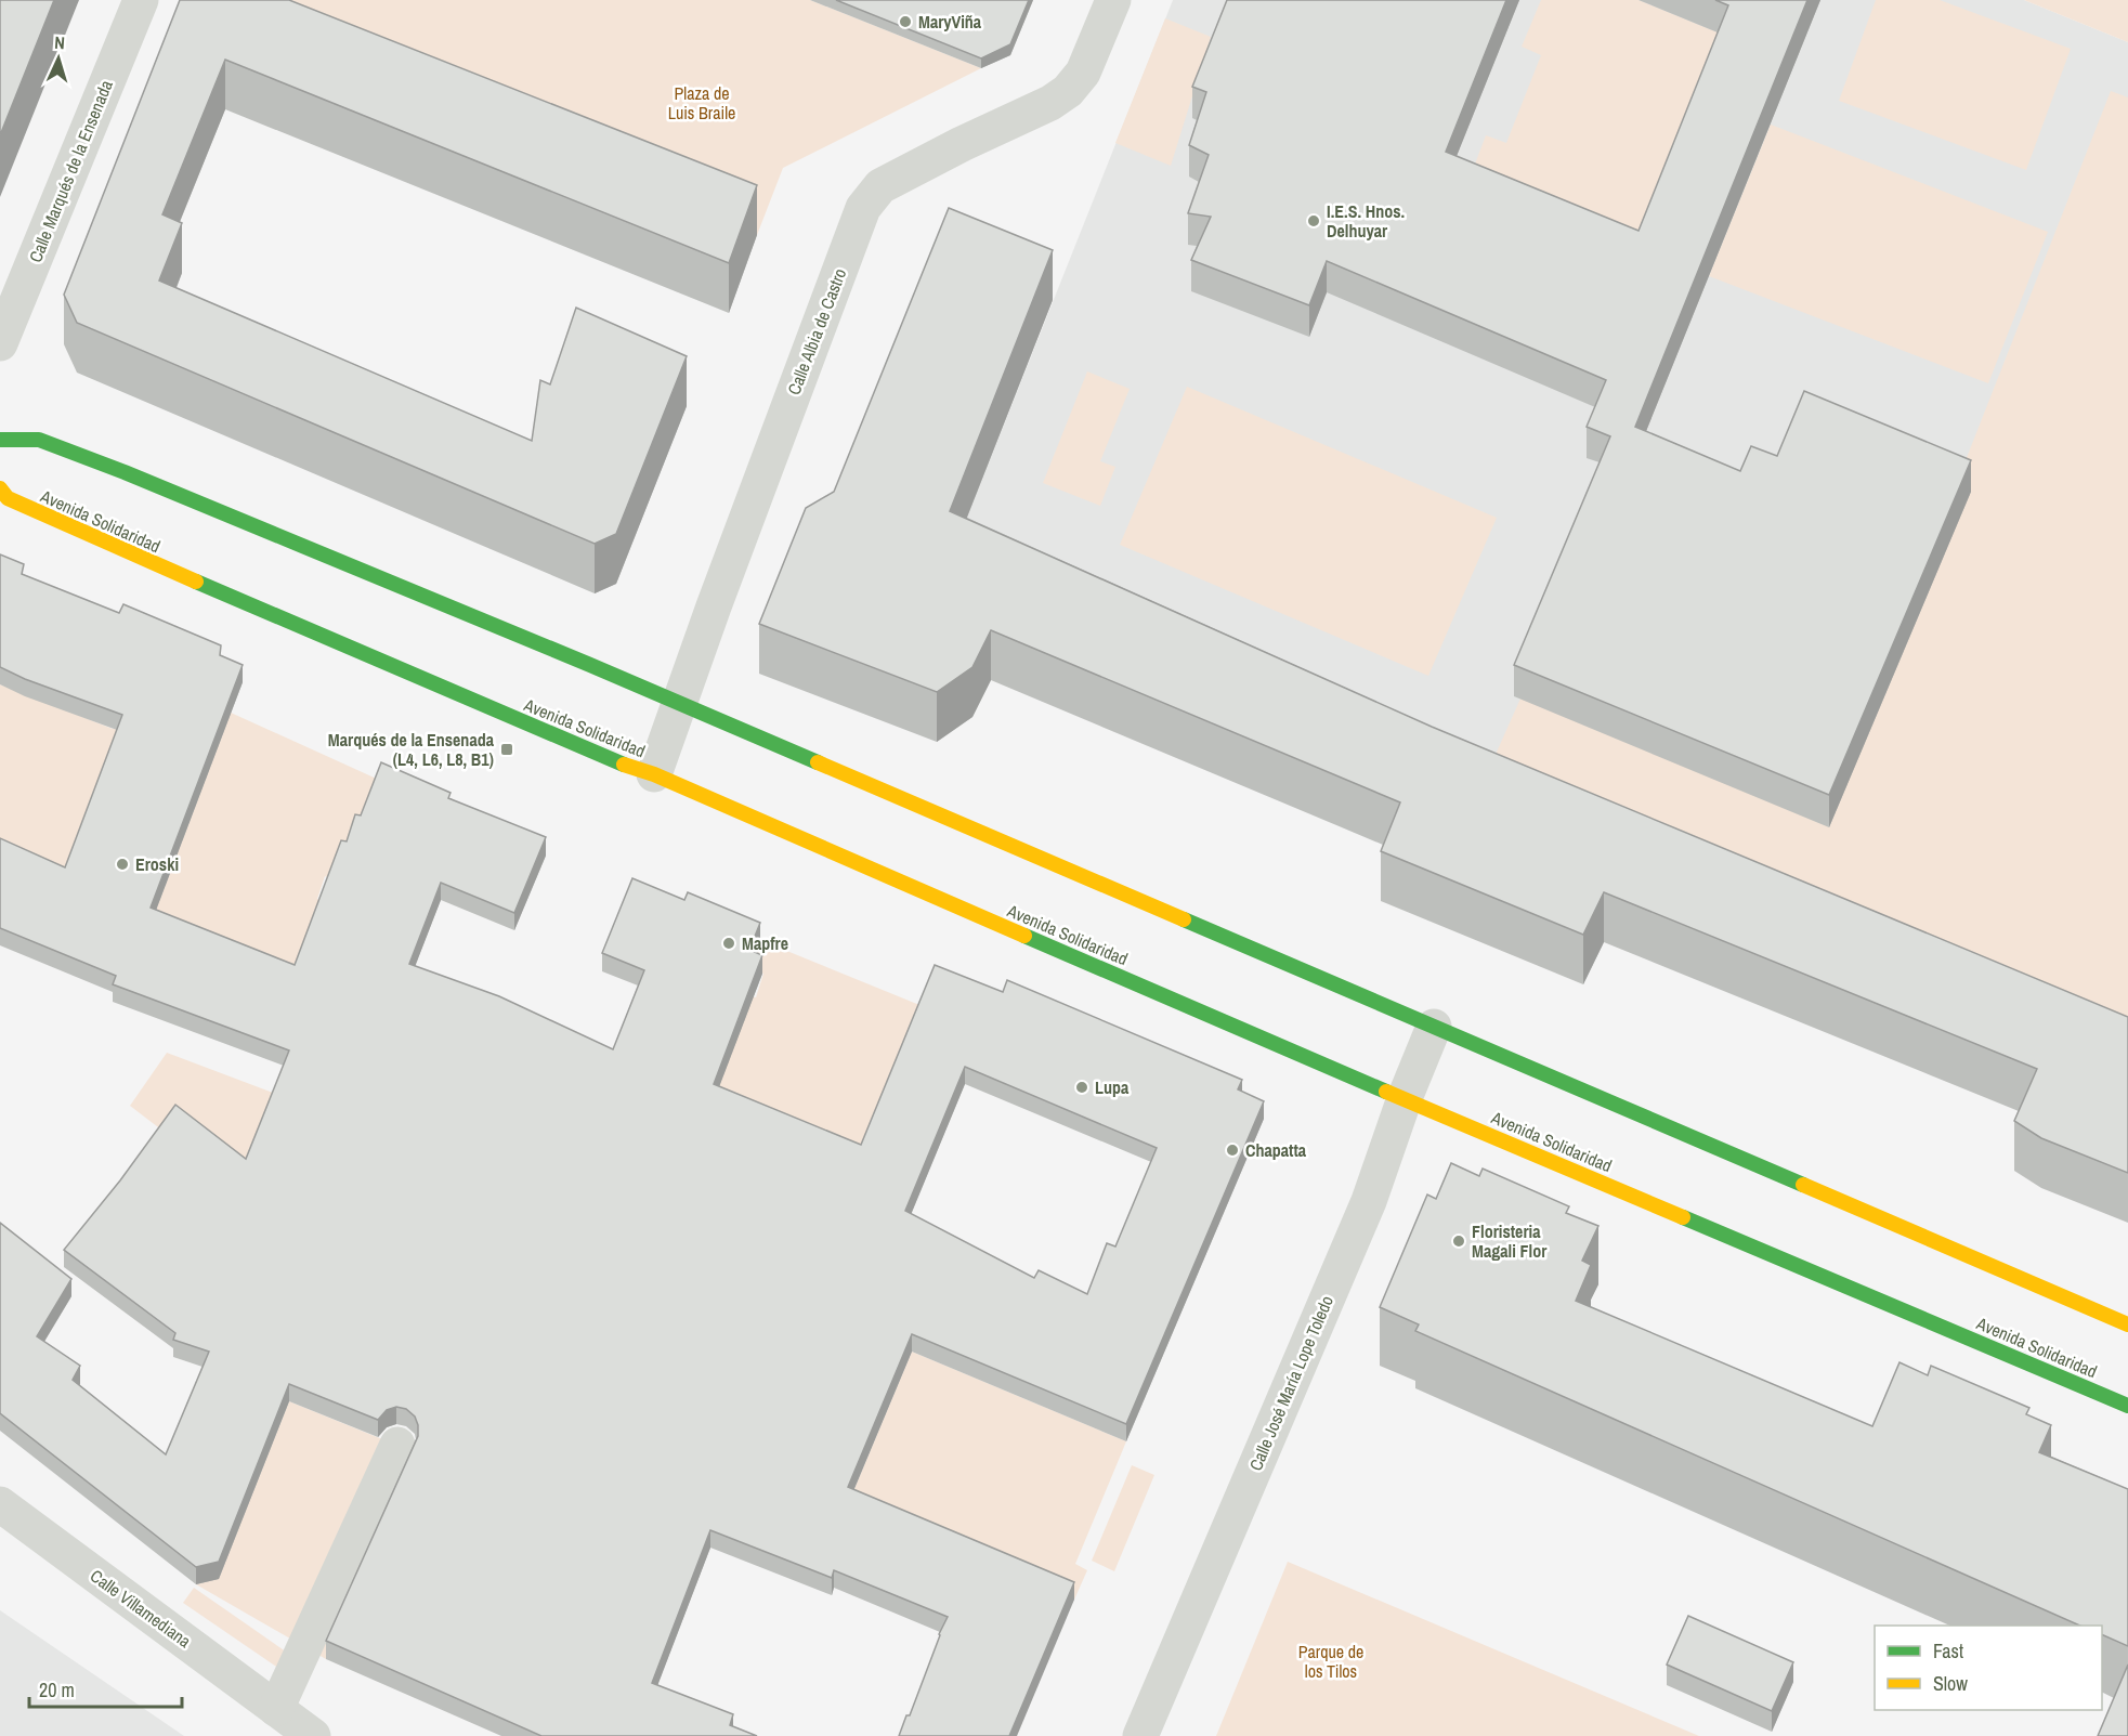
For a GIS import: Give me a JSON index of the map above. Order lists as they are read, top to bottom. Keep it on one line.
{"streets":{"main road":["Avenida Solidaridad"],"street":["Calle Marqués de la Ensenada","Calle Albia de Castro","Calle José María Lope Toledo","Calle Villamediana"]},"crossings":[["Calle Albia de Castro","Avenida Solidaridad"],["Avenida Solidaridad","Calle José María Lope Toledo"]],"parks":["Plaza de Luis Braile","Parque de los Tilos"],"places":{"other":["MaryViña","I.E.S. Hnos. Delhuyar","Eroski","Mapfre","Lupa","Chapatta","Floristeria Magali Flor"],"transit":["Marqués de la Ensenada (L4, L6, L8, B1)"]},"legend":["Fast","Slow"],"scale_bar":"20 m","north":"top"}
